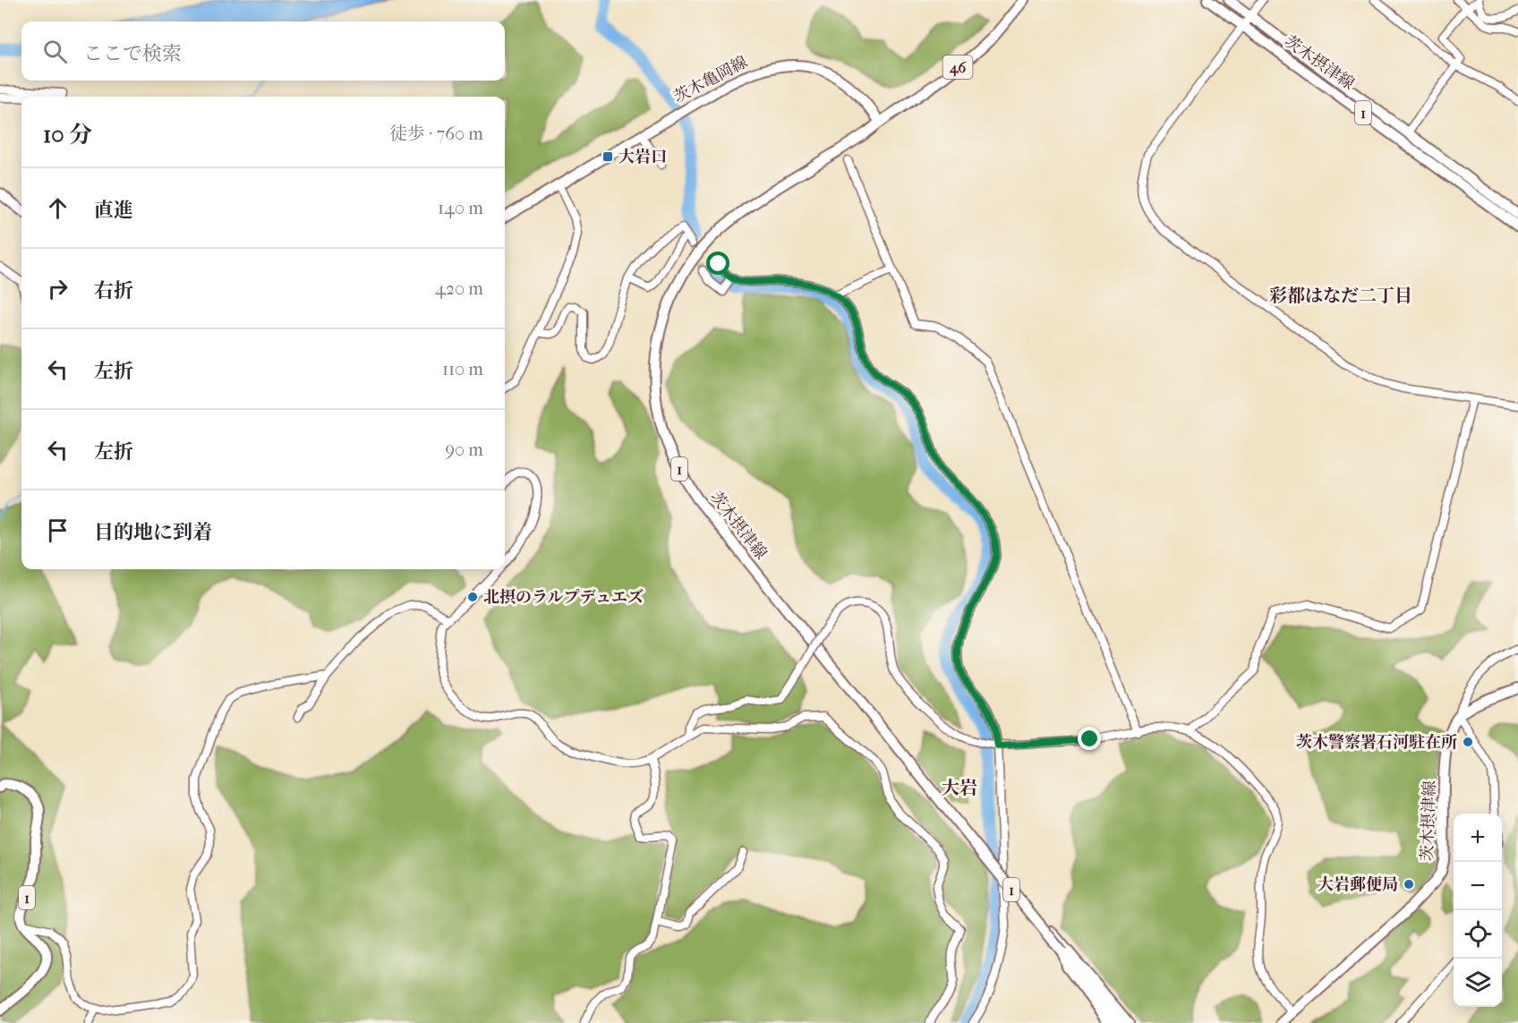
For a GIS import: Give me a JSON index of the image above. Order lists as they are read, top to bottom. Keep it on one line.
{"streets":{"main road":["茨木摂津線","46","茨木亀岡線","1"]},"crossings":[["茨木摂津線","46"],["茨木摂津線","茨木亀岡線"],["46","茨木亀岡線"]],"districts":["彩都はなだ二丁目","大岩"],"places":{"transit":["大岩口"],"other":["北摂のラルプデュエズ","茨木警察署石河駐在所","大岩郵便局"]},"page":{"search":"ここで検索","heading":["10 分","徒歩 · 760 m"],"list":[["直進","140 m"],["右折","420 m"],["左折","110 m"],["左折","90 m"],"目的地に到着"],"map_buttons":["+","−"]}}
